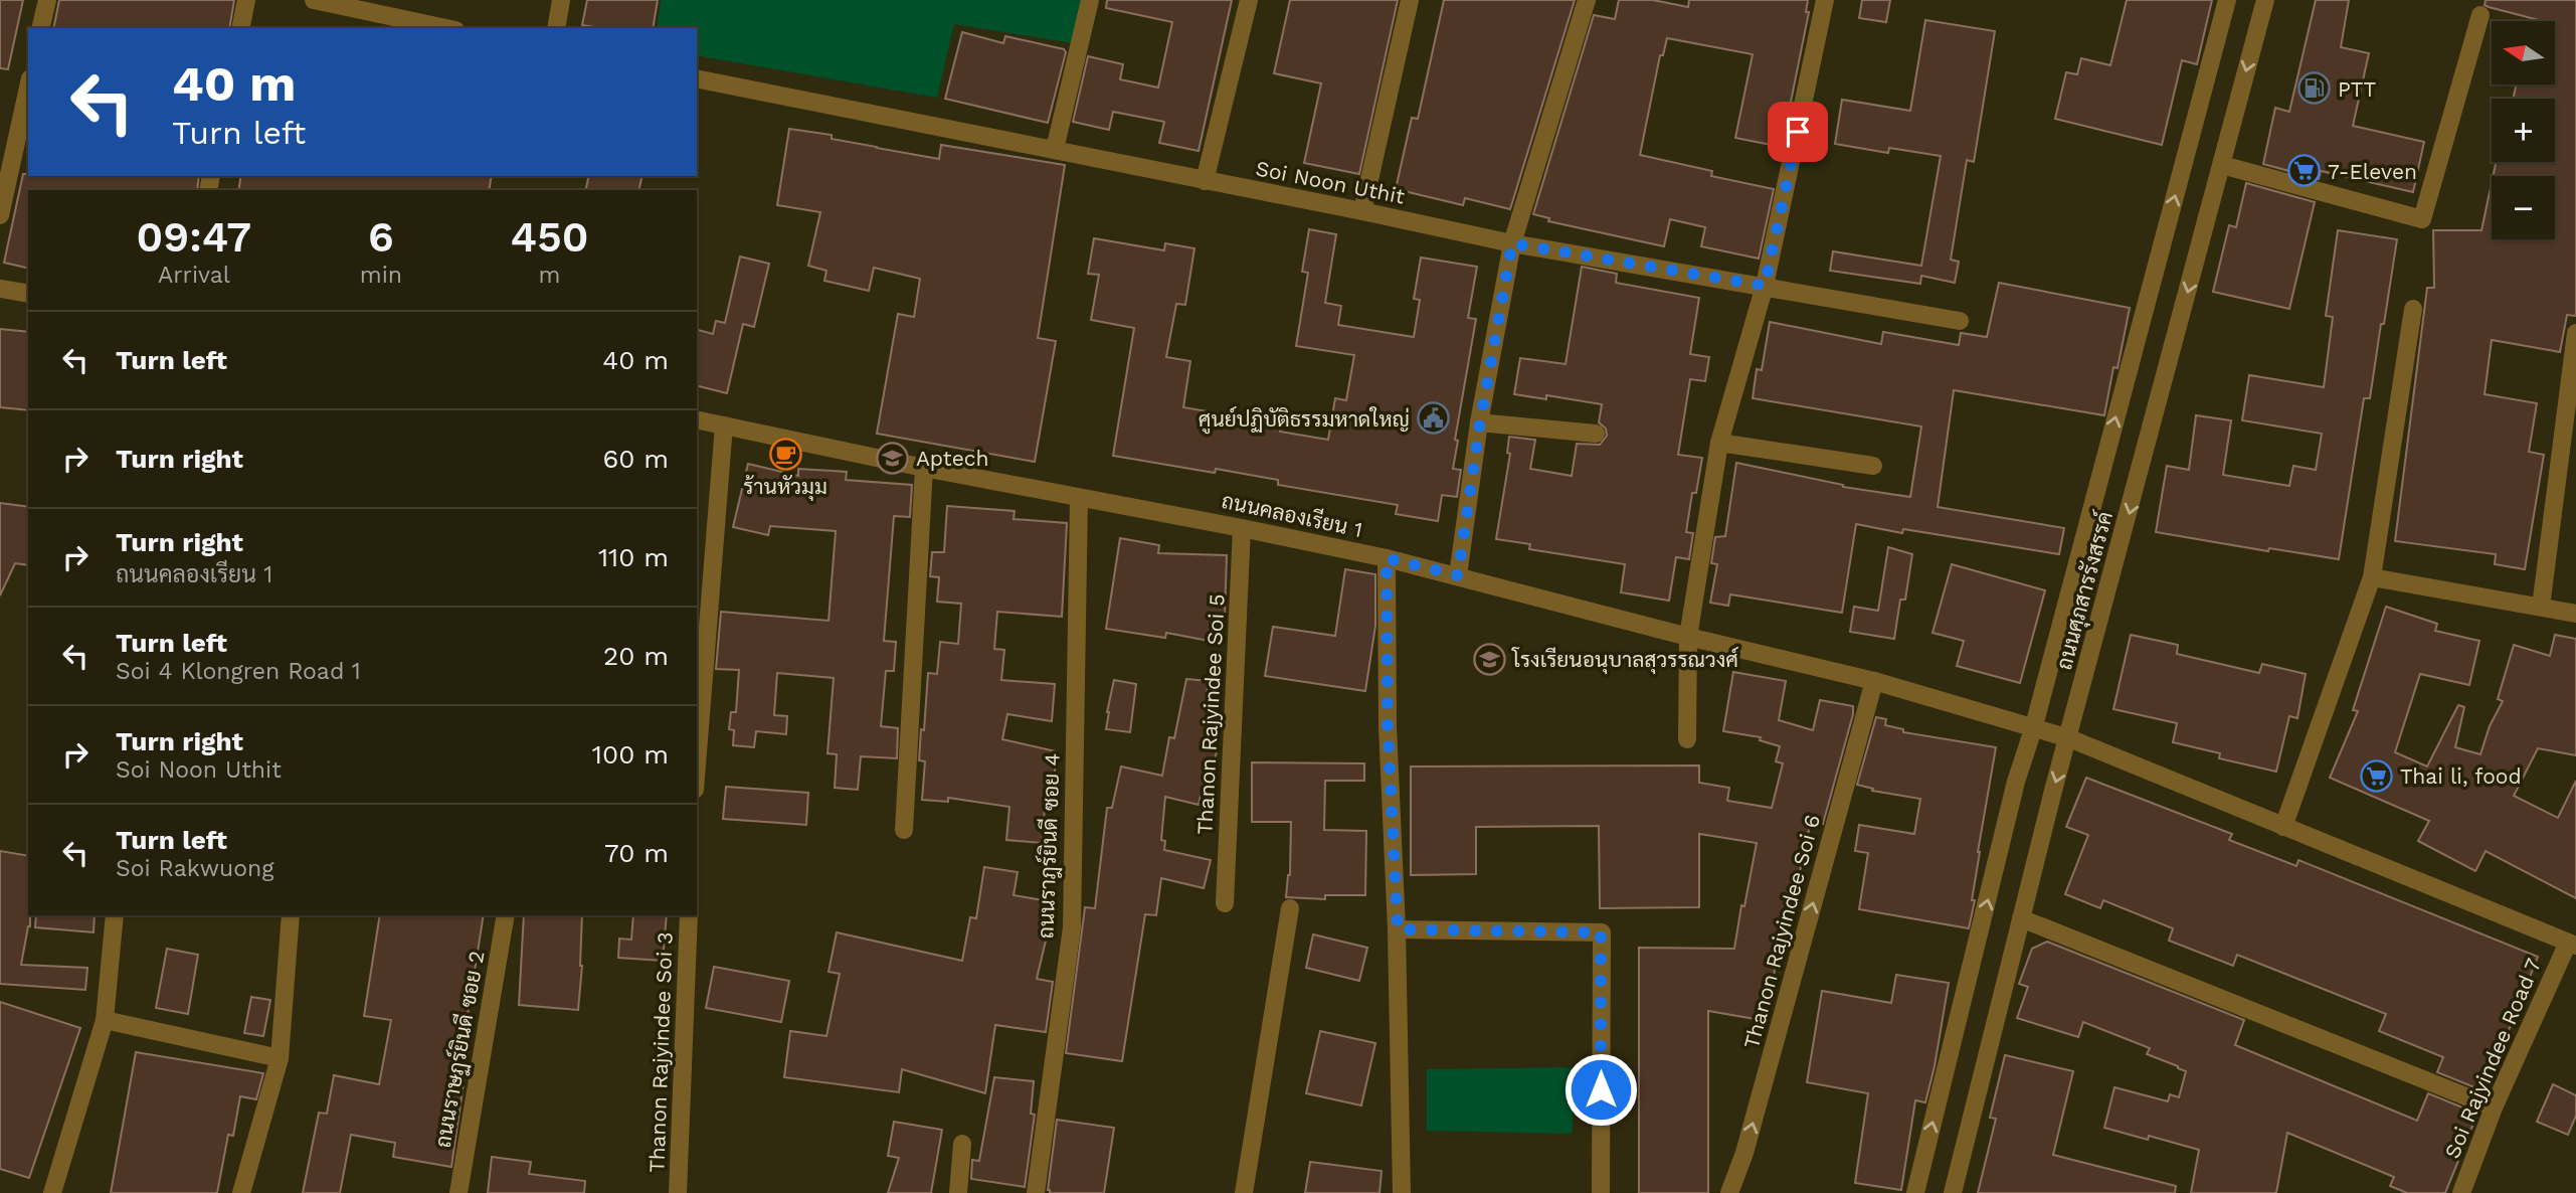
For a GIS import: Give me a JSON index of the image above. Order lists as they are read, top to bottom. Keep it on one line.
{"streets":{"street":["Soi Noon Uthit","ถนนคลองเรียน 1","ถนนศุภสารรังสรรค์","Thanon Rajyindee Soi 5","ถนนราฎร์ยินดี ซอย 4","Thanon Rajyindee Soi 6","ถนนราษฏร์ยินดี ซอย 2","Thanon Rajyindee Soi 3","Soi Rajyindee Road 7"]},"crossings":[["ถนนคลองเรียน 1","ถนนศุภสารรังสรรค์"],["ถนนคลองเรียน 1","Thanon Rajyindee Soi 5"],["ถนนคลองเรียน 1","ถนนราฎร์ยินดี ซอย 4"],["ถนนคลองเรียน 1","Thanon Rajyindee Soi 6"],["ถนนคลองเรียน 1","Soi Rajyindee Road 7"]],"one_way":["Thanon Rajyindee Soi 6"],"places":{"fuel station":["PTT"],"supermarket":["7-Eleven","Thai li, food"],"public building":["ศูนย์ปฏิบัติธรรมหาดใหญ่"],"cafe":["ร้านหัวมุม"],"school or university":["Aptech","โรงเรียนอนุบาลสุวรรณวงศ์"]},"north":"left","page":{"map_buttons":["+","−"],"turn":["40 m","Turn left"],"eta":["09:47","Arrival","6","min","450","m"],"list":[{"name":"Turn left","value":"40 m"},{"name":"Turn right","value":"60 m"},{"name":"Turn right","note":"ถนนคลองเรียน 1","value":"110 m"},{"name":"Turn left","note":"Soi 4 Klongren Road 1","value":"20 m"},{"name":"Turn right","note":"Soi Noon Uthit","value":"100 m"},{"name":"Turn left","note":"Soi Rakwuong","value":"70 m"}]}}
